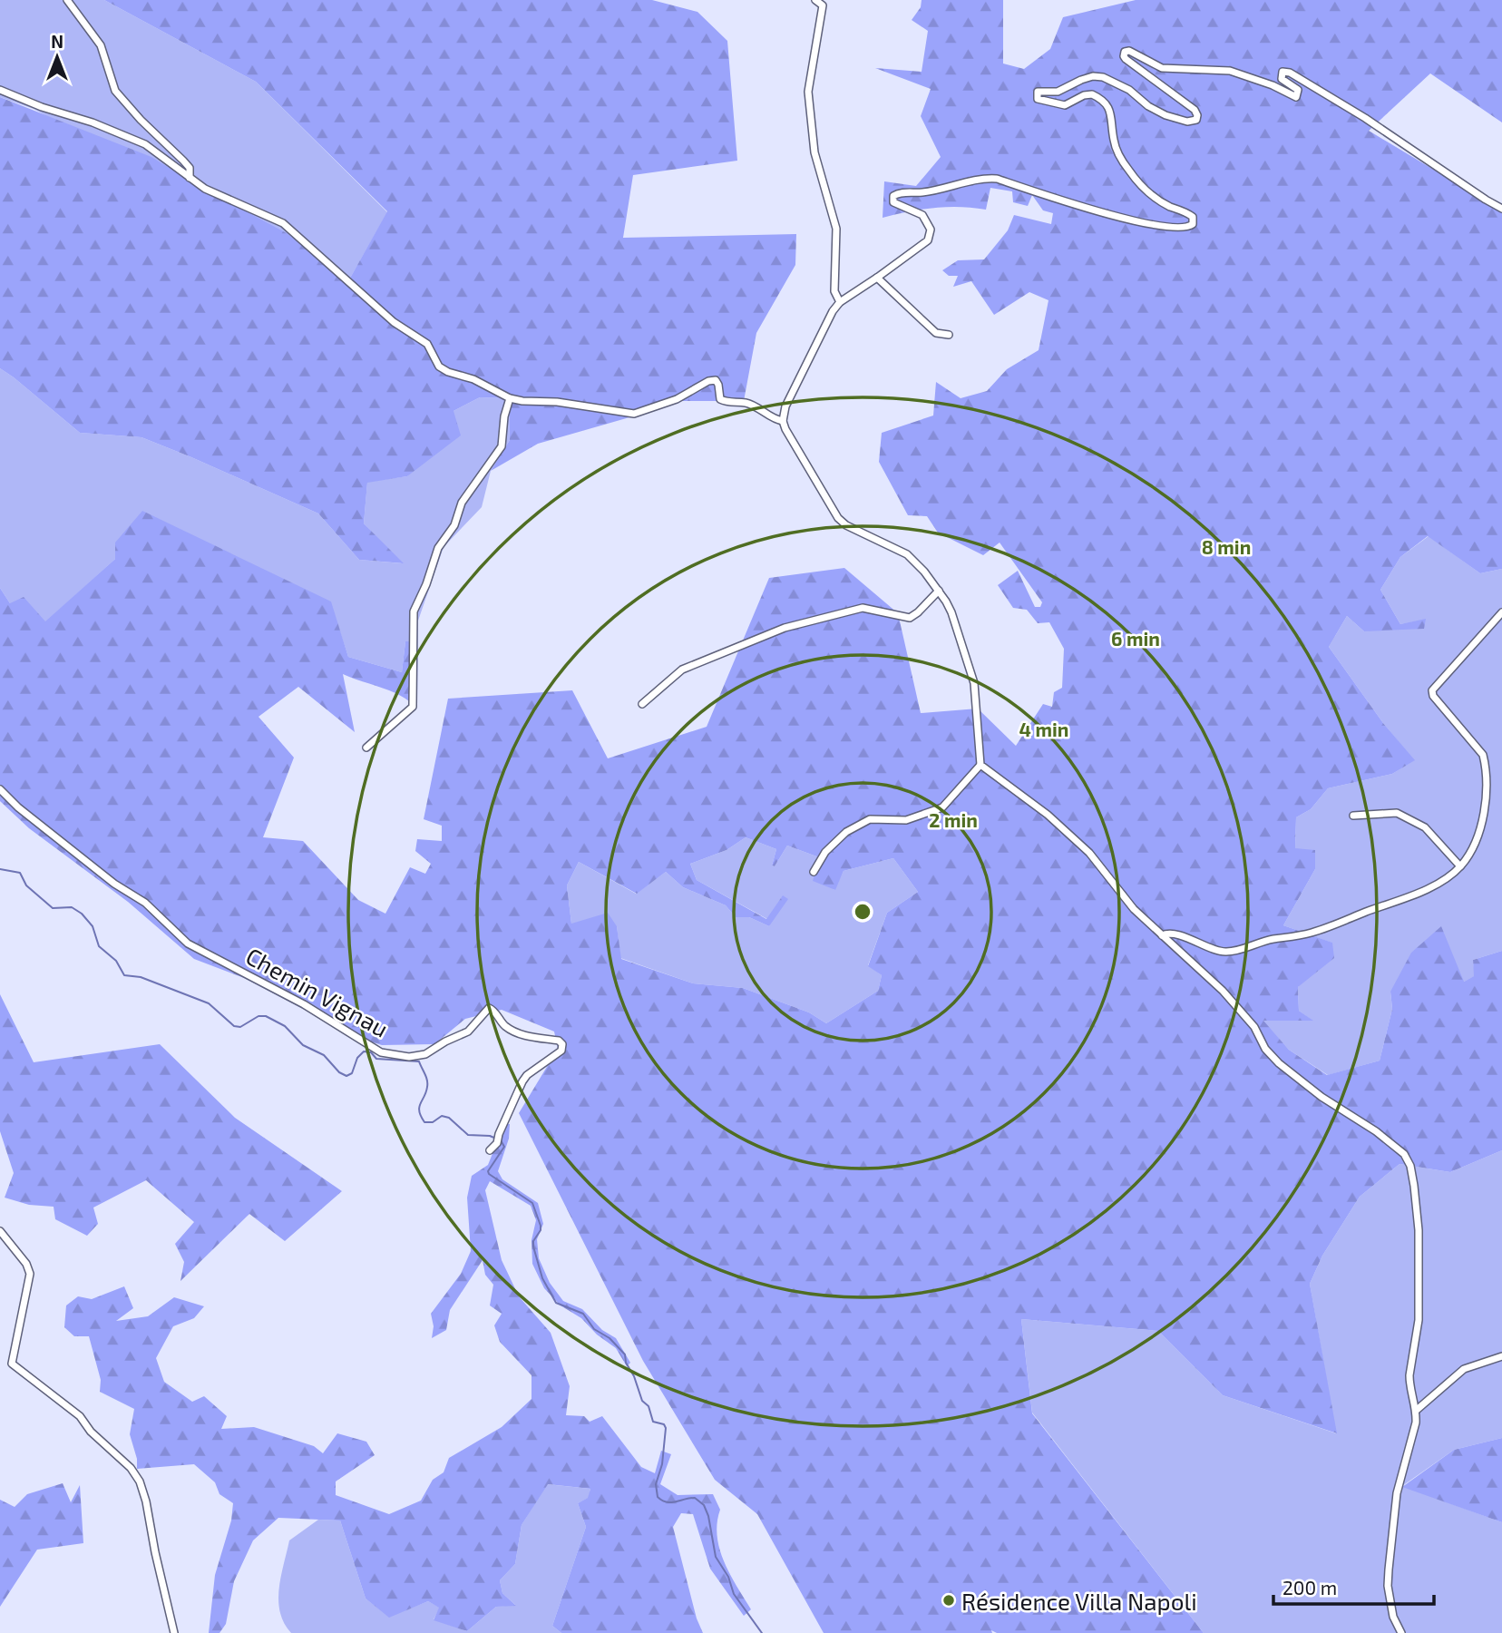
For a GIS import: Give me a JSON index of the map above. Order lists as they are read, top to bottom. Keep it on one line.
{"streets":{"street":["Chemin Vignau"]},"places":["Résidence Villa Napoli"],"scale_bar":"200 m","north":"top","rings":["8 min","6 min","4 min","2 min"]}
